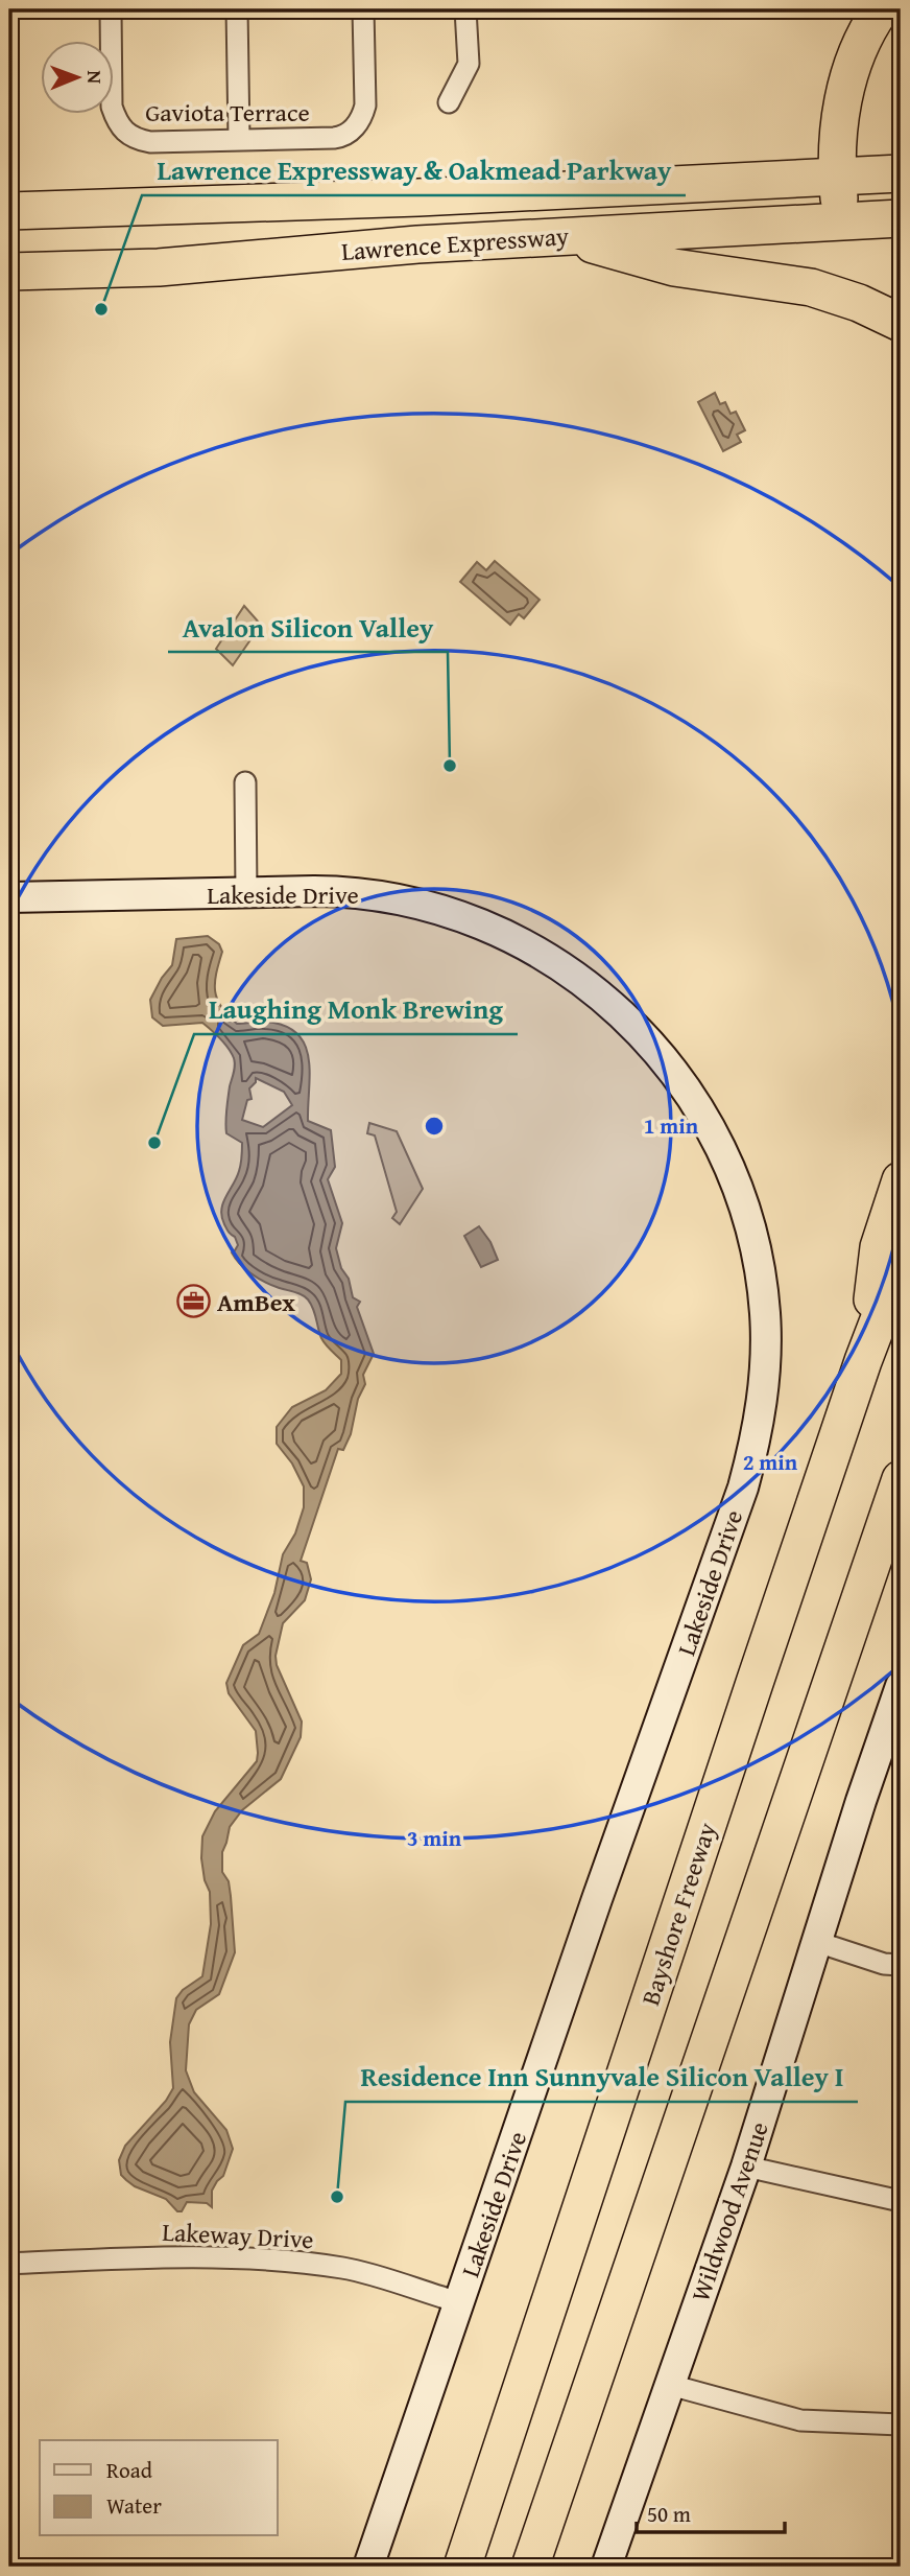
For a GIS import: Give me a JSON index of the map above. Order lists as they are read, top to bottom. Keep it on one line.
{"streets":{"highway":["Lawrence Expressway","Bayshore Freeway"],"street":["Gaviota Terrace","Lakeside Drive","Wildwood Avenue","Lakeway Drive"]},"crossings":[["Lakeside Drive","Lakeway Drive"]],"places":{"other":["Lawrence Expressway & Oakmead Parkway","Avalon Silicon Valley","Laughing Monk Brewing","Residence Inn Sunnyvale Silicon Valley I"],"office":["AmBex"]},"legend":["Road","Water"],"scale_bar":"50 m","north":"right","rings":["1 min","2 min","3 min"]}
